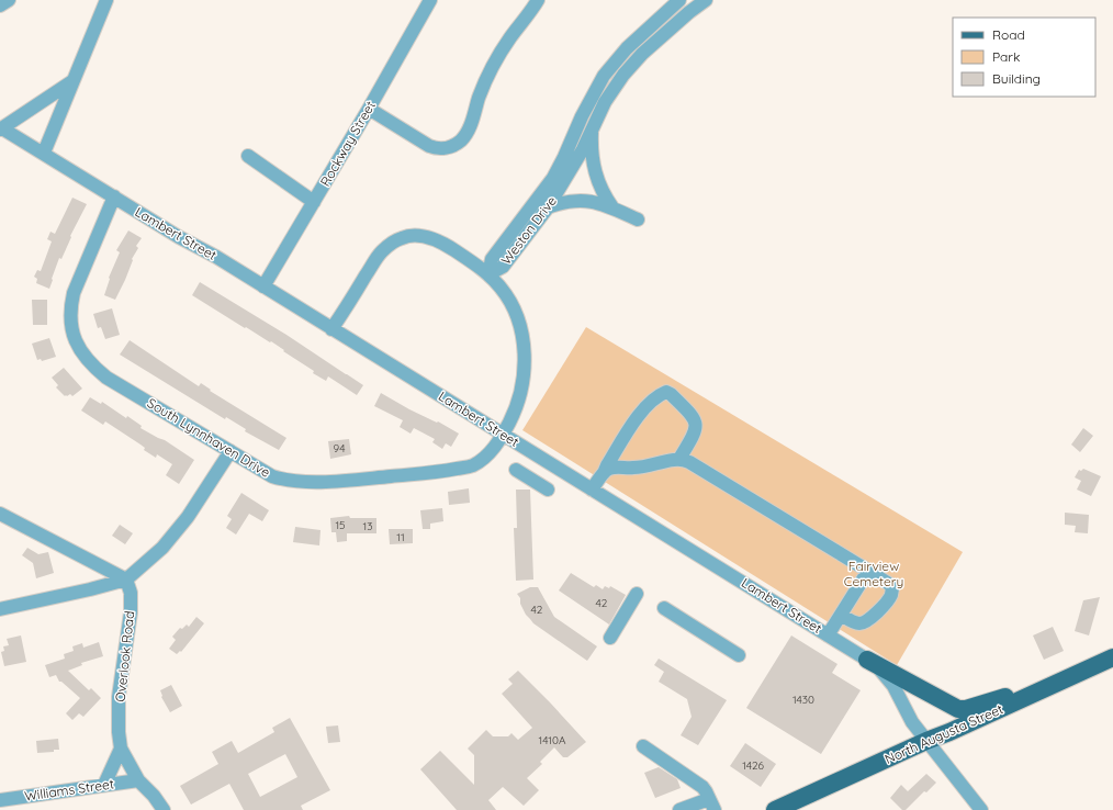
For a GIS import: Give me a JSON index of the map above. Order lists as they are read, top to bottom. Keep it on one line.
{"streets":{"main road":["North Augusta Street"],"street":["Rockway Street","Weston Drive","Lambert Street","South Lynnhaven Drive","Overlook Road","Williams Street"]},"crossings":[["Rockway Street","Lambert Street"],["Weston Drive","South Lynnhaven Drive"],["Lambert Street","South Lynnhaven Drive"],["Lambert Street","North Augusta Street"],["Overlook Road","Williams Street"]],"parks":["Fairview Cemetery"],"house_numbers":["94","15","13","11","42","42","1430","1410A","1426"],"legend":["Road","Park","Building"]}
